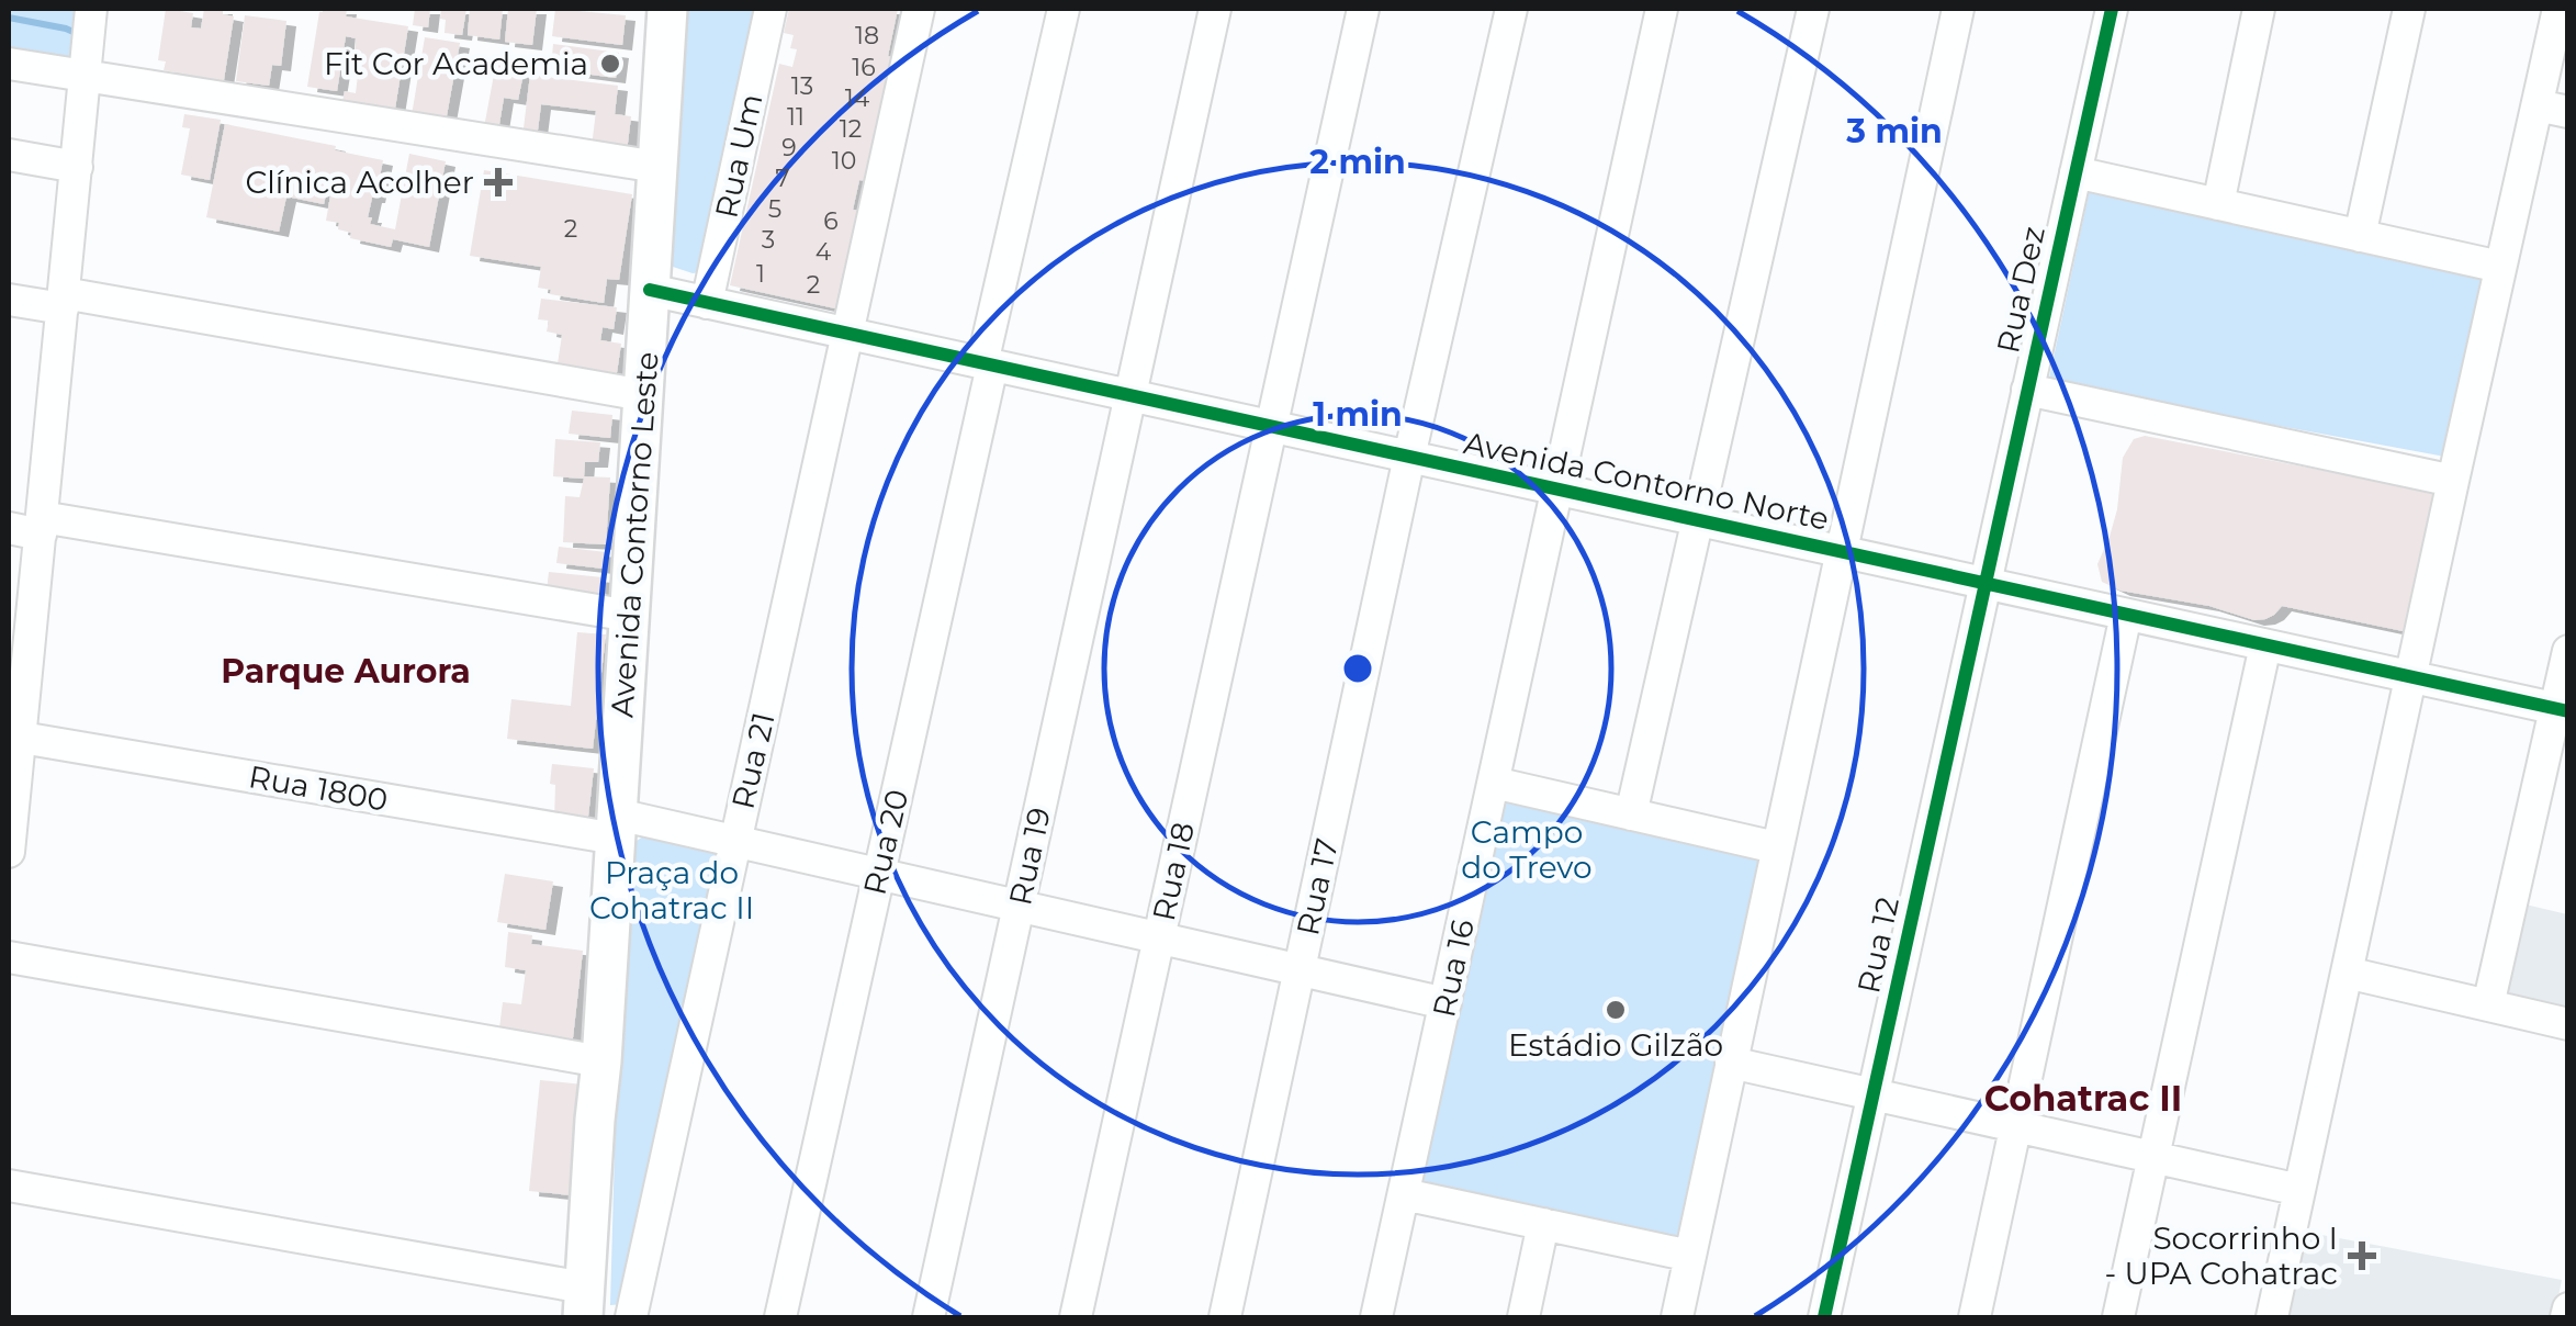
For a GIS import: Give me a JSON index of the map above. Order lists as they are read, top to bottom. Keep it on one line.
{"streets":{"main road":["Avenida Contorno Leste"],"street":["Rua Um","Rua Dez","Avenida Contorno Norte","Rua 21","Rua 1800","Rua 20","Rua 19","Rua 18","Rua 17","Rua 12","Rua 16"]},"crossings":[["Rua Um","Avenida Contorno Norte"],["Rua Dez","Avenida Contorno Norte"],["Rua Dez","Rua 12"],["Avenida Contorno Norte","Avenida Contorno Leste"],["Avenida Contorno Norte","Rua 21"],["Avenida Contorno Norte","Rua 20"],["Avenida Contorno Norte","Rua 19"],["Avenida Contorno Norte","Rua 18"],["Avenida Contorno Norte","Rua 17"],["Avenida Contorno Norte","Rua 12"],["Avenida Contorno Norte","Rua 16"],["Avenida Contorno Leste","Rua 1800"],["Rua 21","Rua 1800"],["Rua 1800","Rua 20"],["Rua 1800","Rua 19"],["Rua 1800","Rua 18"],["Rua 1800","Rua 17"],["Rua 1800","Rua 16"]],"districts":["Parque Aurora","Cohatrac II"],"parks":["Campo do Trevo","Praça do Cohatrac II"],"places":{"other":["Fit Cor Academia","Estádio Gilzão"],"health":["Clínica Acolher","Socorrinho I - UPA Cohatrac"]},"house_numbers":["18","16","13","14","11","12","9","10","7","5","6","2","3","4","1","2"],"rings":["3 min","2 min","1 min"]}
